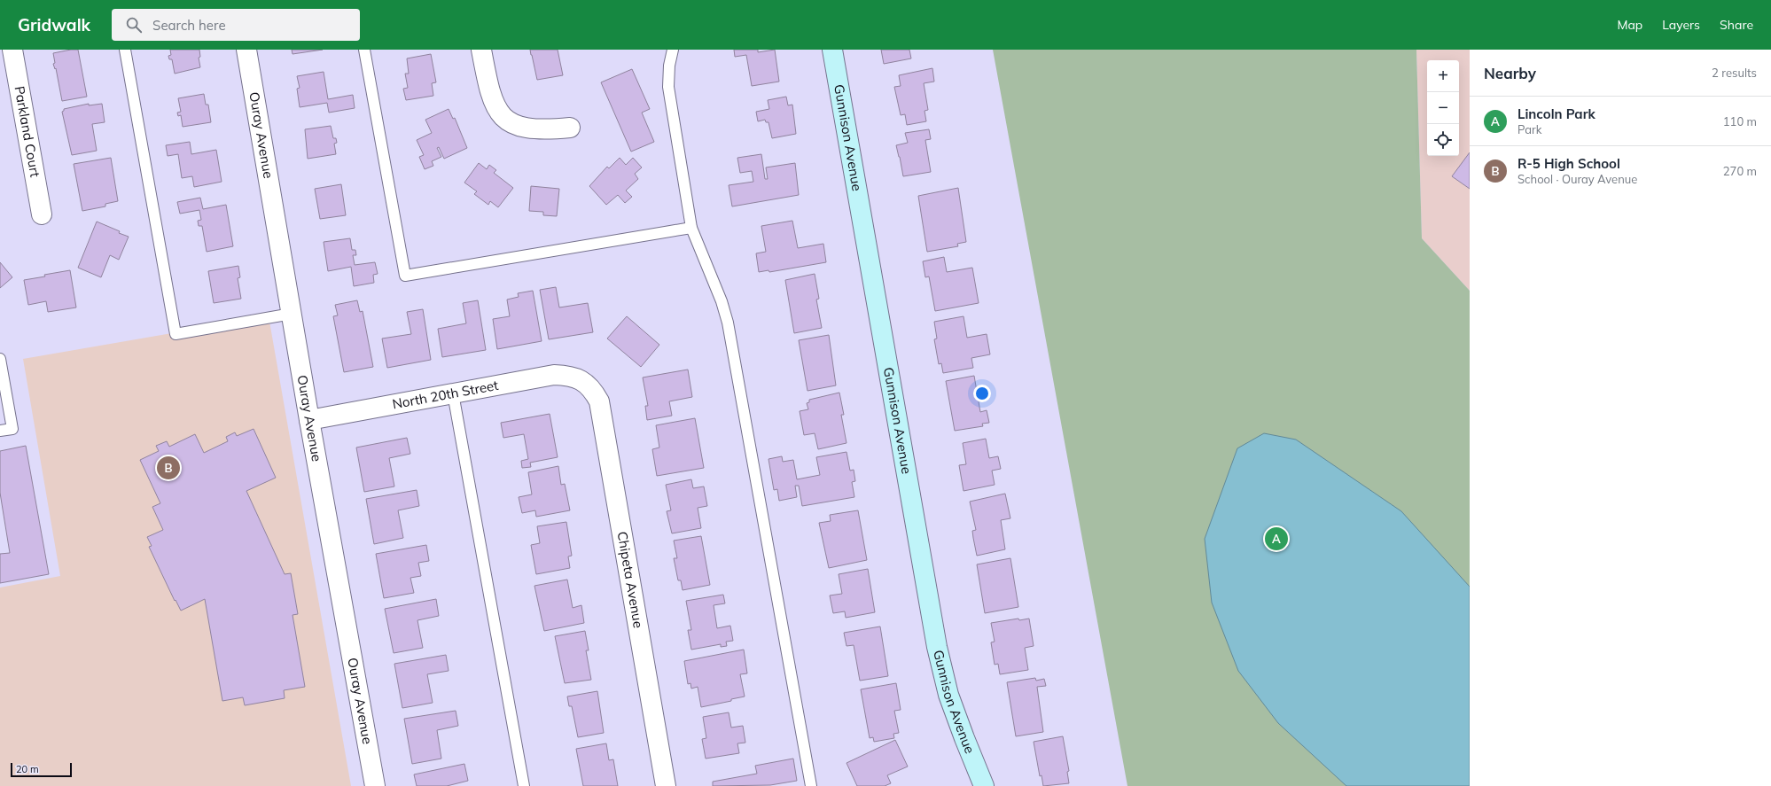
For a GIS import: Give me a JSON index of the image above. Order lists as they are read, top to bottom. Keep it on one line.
{"streets":{"street":["Parkland Court","Ouray Avenue","Gunnison Avenue","North 20th Street","Chipeta Avenue"]},"crossings":[["Ouray Avenue","North 20th Street"],["North 20th Street","Chipeta Avenue"]],"scale_bar":"20 m","page":{"header":"Gridwalk","search":"Search here","nav":["Map","Layers","Share"],"heading":["Nearby","2 results"],"map_buttons":["+","−"],"list":[{"mark":"A","name":"Lincoln Park","note":"Park","value":"110 m"},{"mark":"B","name":"R-5 High School","note":"School · Ouray Avenue","value":"270 m"}],"pins":["B","A"],"scale":"20 m"}}
